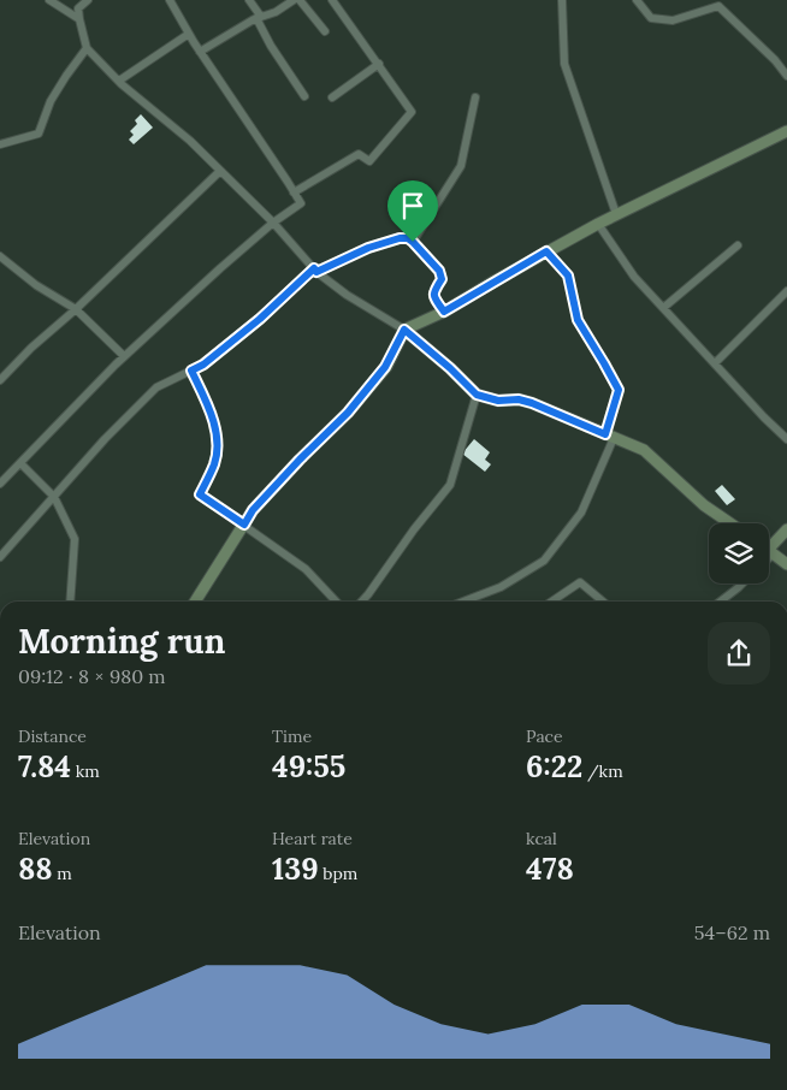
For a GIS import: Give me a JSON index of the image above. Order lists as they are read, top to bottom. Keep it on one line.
{"page":{"heading":["Morning run","09:12 · 8 × 980 m"],"stats":[["Distance","7.84 km"],["Time","49:55"],["Pace","6:22 /km"],["Elevation","88 m"],["Heart rate","139 bpm"],["kcal","478"]],"chart":["Elevation","54–62 m"]}}
